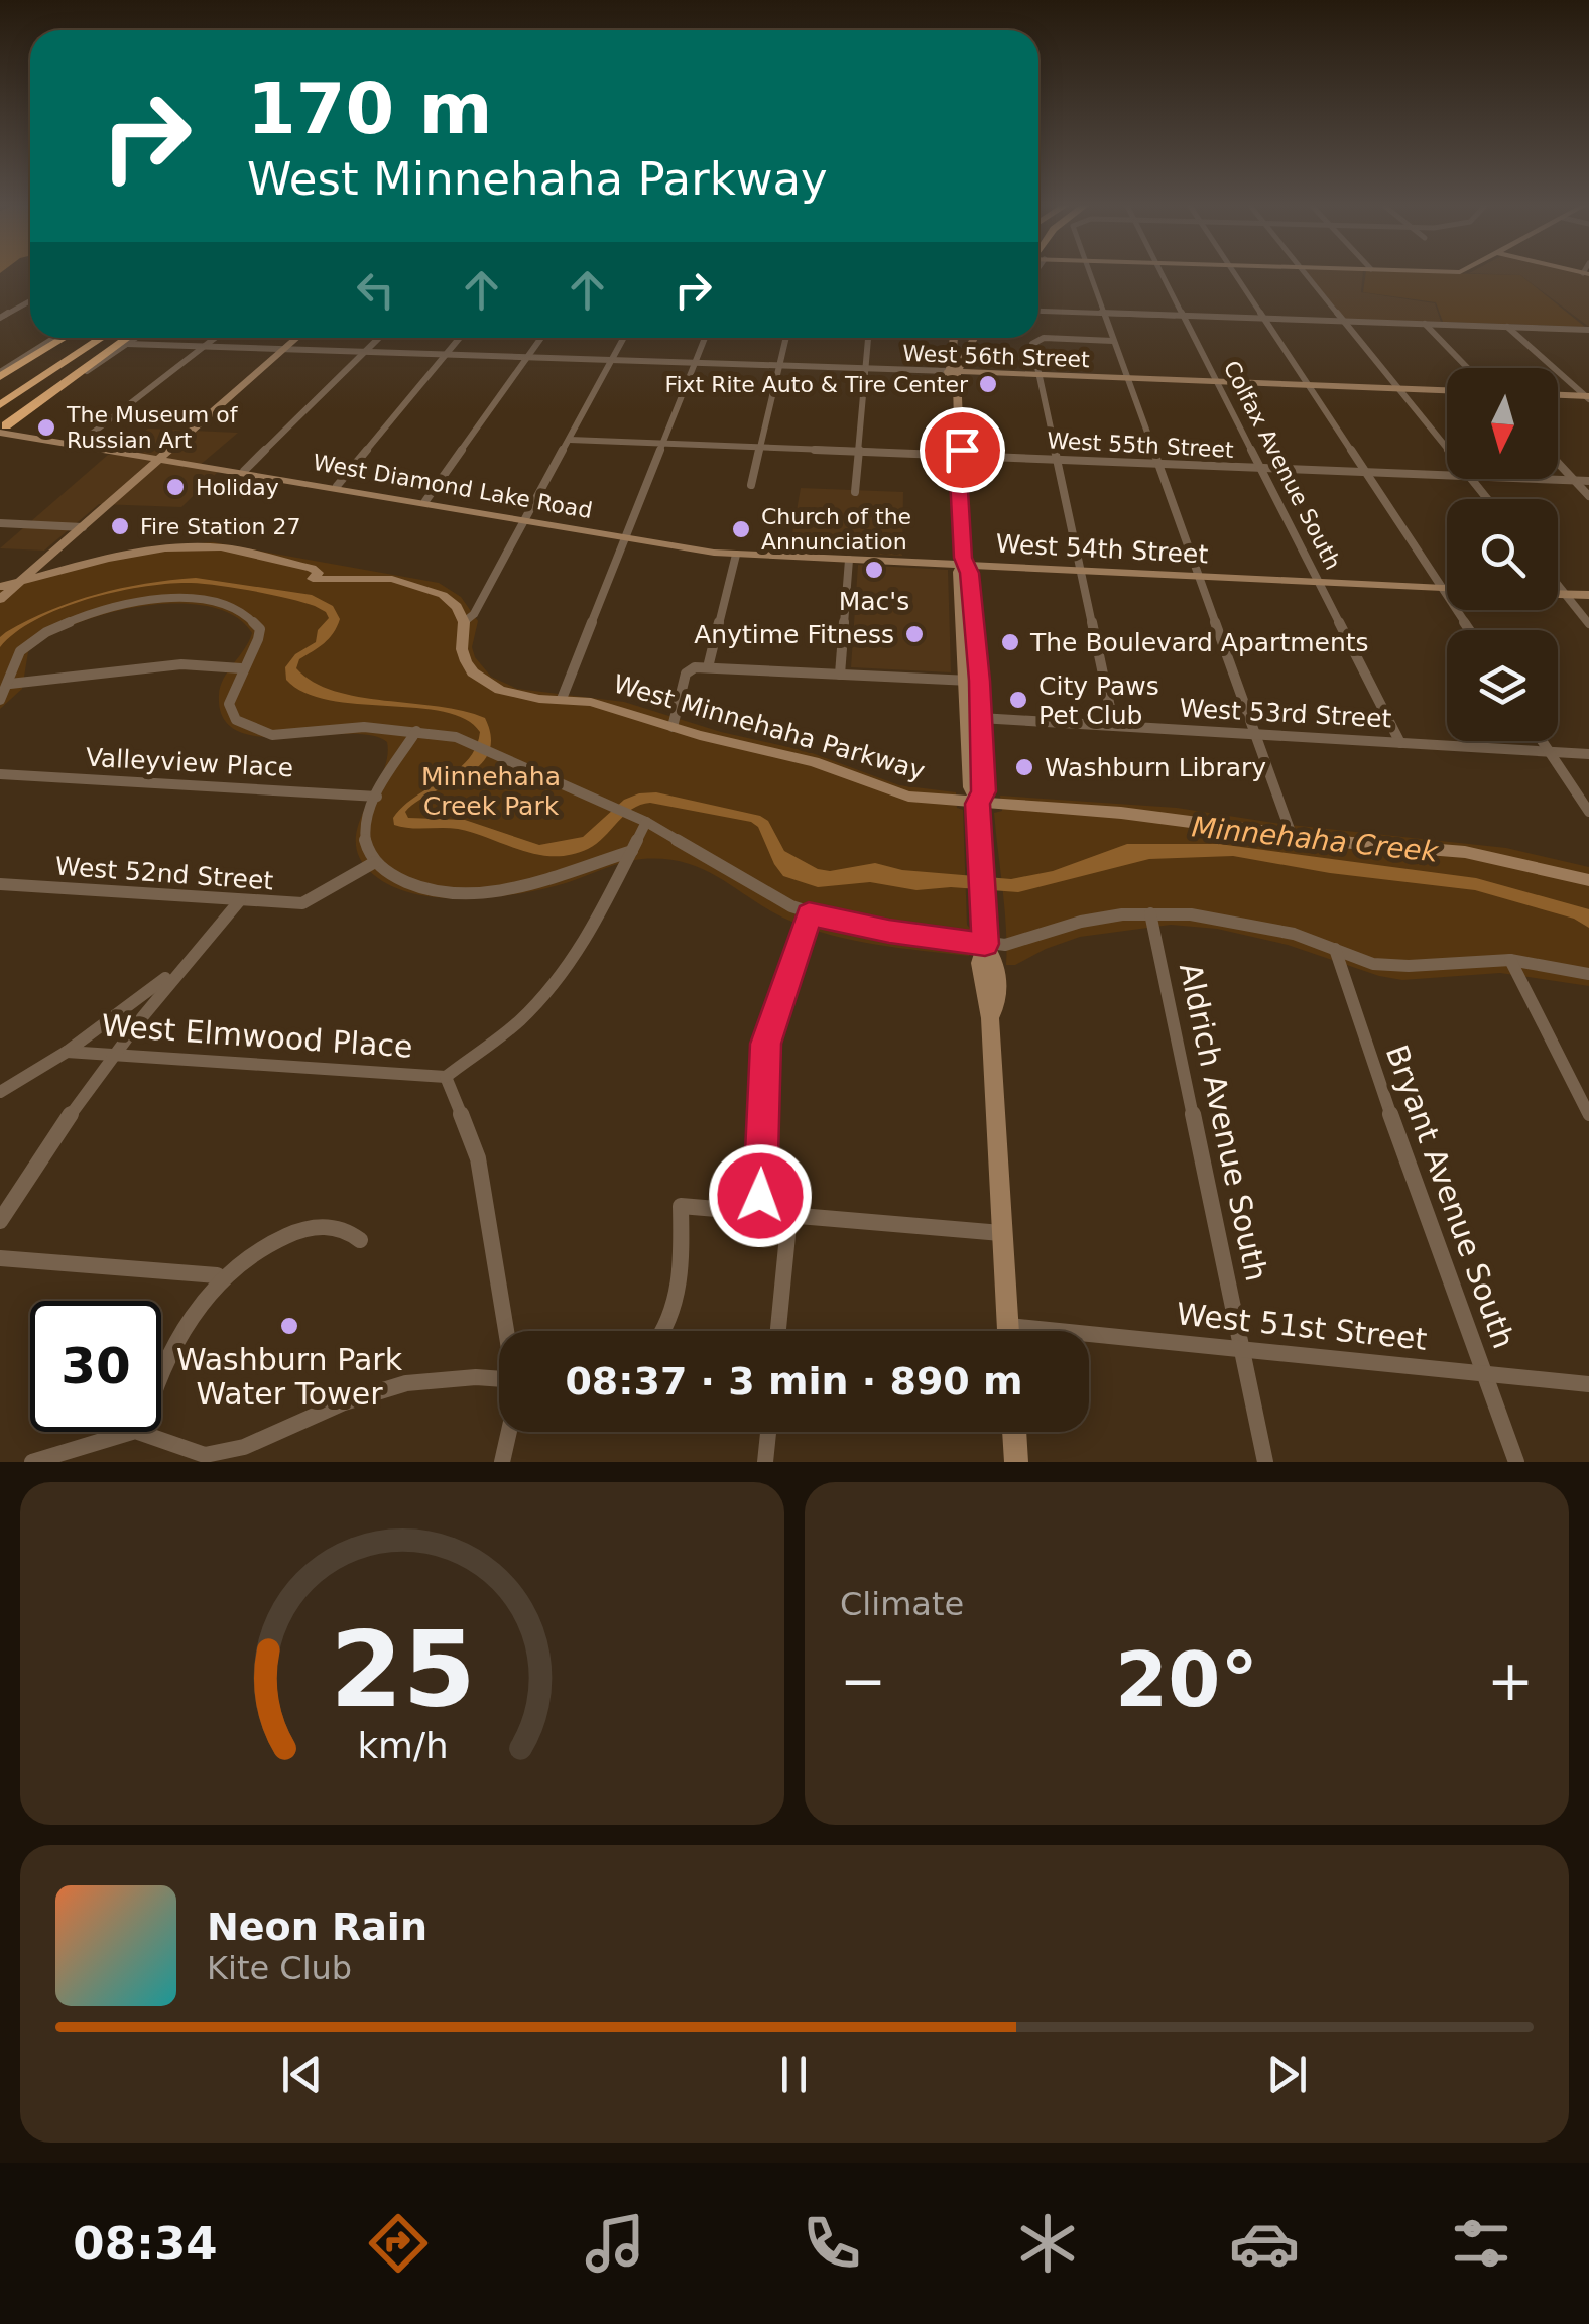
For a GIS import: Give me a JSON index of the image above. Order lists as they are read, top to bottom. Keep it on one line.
{"streets":{"street":["West 56th Street","West 55th Street","Colfax Avenue South","West Diamond Lake Road","West 54th Street","West 53rd Street","West Minnehaha Parkway","Valleyview Place","West 52nd Street","West Elmwood Place","Aldrich Avenue South","Bryant Avenue South","West 51st Street"]},"crossings":[["West 56th Street","Colfax Avenue South"],["West 55th Street","Colfax Avenue South"],["Colfax Avenue South","West 54th Street"],["Colfax Avenue South","West 53rd Street"],["West Diamond Lake Road","West 54th Street"],["Aldrich Avenue South","West 51st Street"],["Bryant Avenue South","West 51st Street"]],"water":["Minnehaha Creek"],"parks":["Minnehaha Creek Park"],"places":["Fixt Rite Auto & Tire Center","The Museum of Russian Art","Holiday","Fire Station 27","Church of the Annunciation","Mac's","Anytime Fitness","The Boulevard Apartments","City Paws Pet Club","Washburn Library","Washburn Park Water Tower"],"north":"bottom","page":{"turn":["170 m","West Minnehaha Parkway"],"limit":"30","trip":"08:37 · 3 min · 890 m","tile":"Climate","heat":["−","20°","+"],"song":["Neon Rain","Kite Club"],"tabs":"08:34","gauge":["25","km/h"]}}
